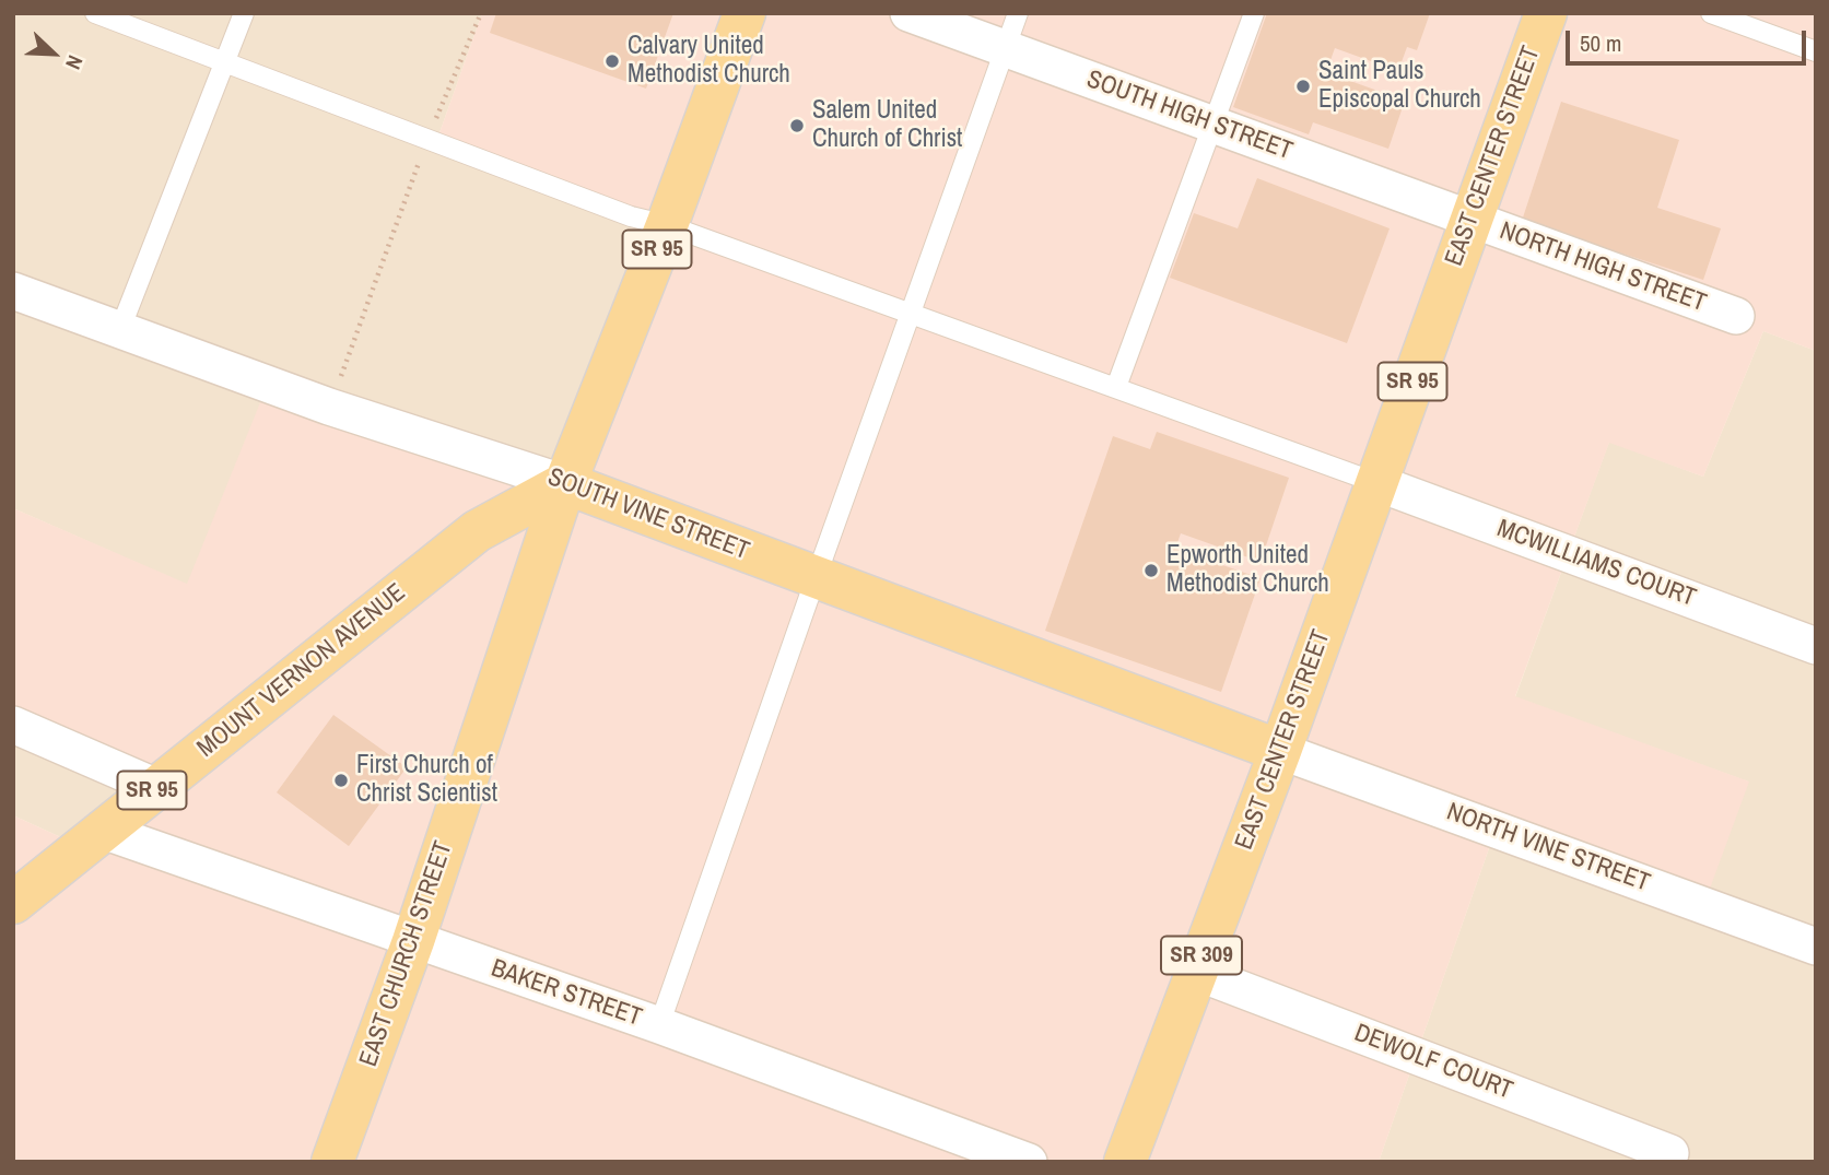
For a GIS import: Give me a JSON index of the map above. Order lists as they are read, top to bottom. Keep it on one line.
{"streets":{"main road":["EAST CENTER STREET","SR 95","SOUTH VINE STREET","MOUNT VERNON AVENUE","EAST CHURCH STREET","SR 309"],"street":["SOUTH HIGH STREET","NORTH HIGH STREET","MCWILLIAMS COURT","NORTH VINE STREET","BAKER STREET","DEWOLF COURT"]},"crossings":[["SOUTH HIGH STREET","EAST CENTER STREET"],["SOUTH HIGH STREET","NORTH HIGH STREET"],["EAST CENTER STREET","NORTH HIGH STREET"],["EAST CENTER STREET","SOUTH VINE STREET"],["EAST CENTER STREET","MCWILLIAMS COURT"],["EAST CENTER STREET","NORTH VINE STREET"],["EAST CENTER STREET","DEWOLF COURT"],["SOUTH VINE STREET","MOUNT VERNON AVENUE"],["SOUTH VINE STREET","NORTH VINE STREET"],["SOUTH VINE STREET","EAST CHURCH STREET"],["MOUNT VERNON AVENUE","EAST CHURCH STREET"],["MOUNT VERNON AVENUE","BAKER STREET"],["EAST CHURCH STREET","BAKER STREET"]],"places":["Calvary United Methodist Church","Saint Pauls Episcopal Church","Salem United Church of Christ","Epworth United Methodist Church","First Church of Christ Scientist"],"scale_bar":"50 m","north":"bottom right"}
